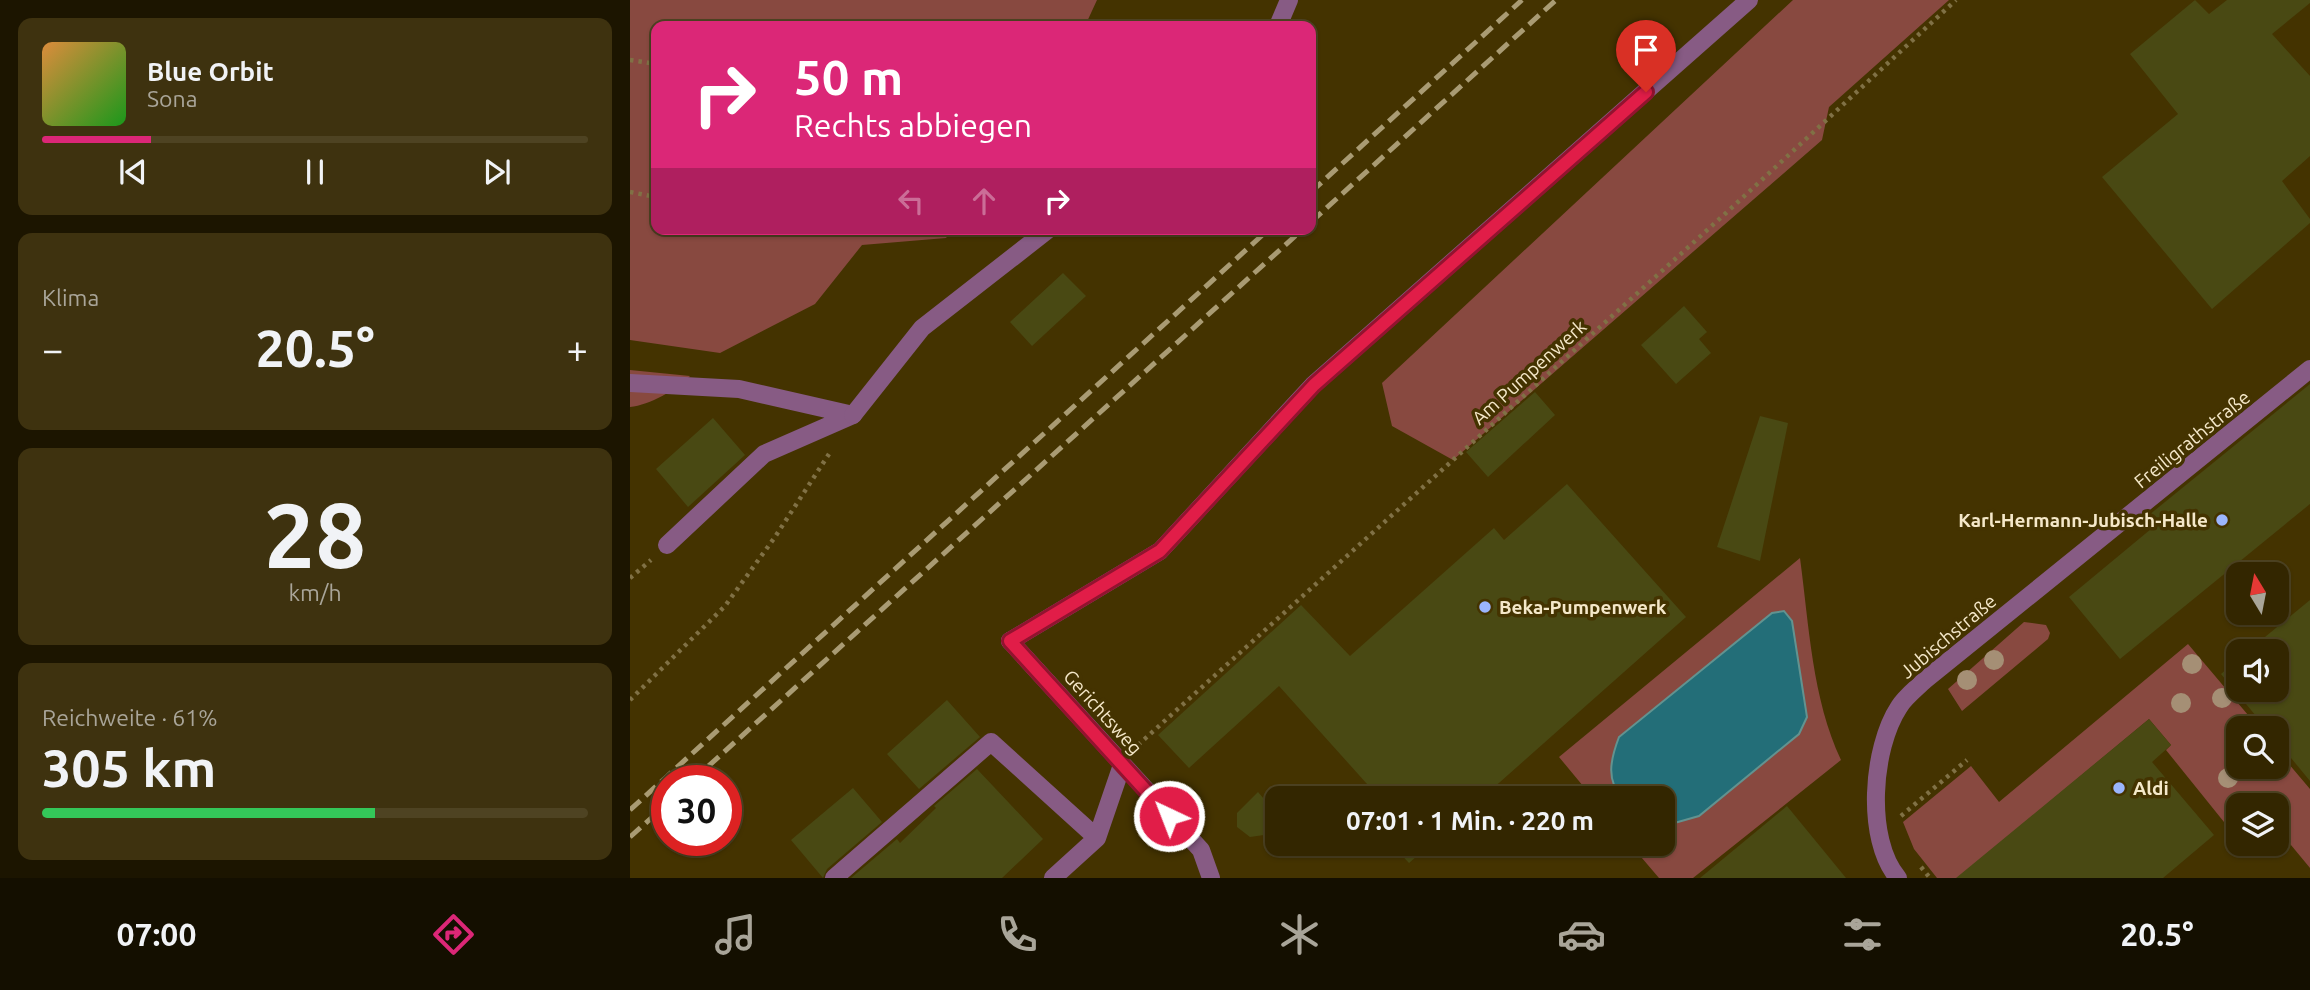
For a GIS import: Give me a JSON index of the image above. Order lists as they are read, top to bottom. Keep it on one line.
{"streets":{"street":["Freiligrathstraße","Jubischstraße","Gerichtsweg"],"path":["Am Pumpenwerk"]},"crossings":[["Am Pumpenwerk","Gerichtsweg"],["Freiligrathstraße","Jubischstraße"]],"places":["Karl-Hermann-Jubisch-Halle","Beka-Pumpenwerk","Aldi"],"north":"top","page":{"turn":["50 m","Rechts abbiegen"],"song":["Blue Orbit","Sona"],"tile":["Klima",["28","km/h"],["Reichweite · 61%","305 km"]],"heat":["−","20.5°","+"],"limit":"30","trip":"07:01 · 1 Min. · 220 m","tabs":["07:00","20.5°"]}}
